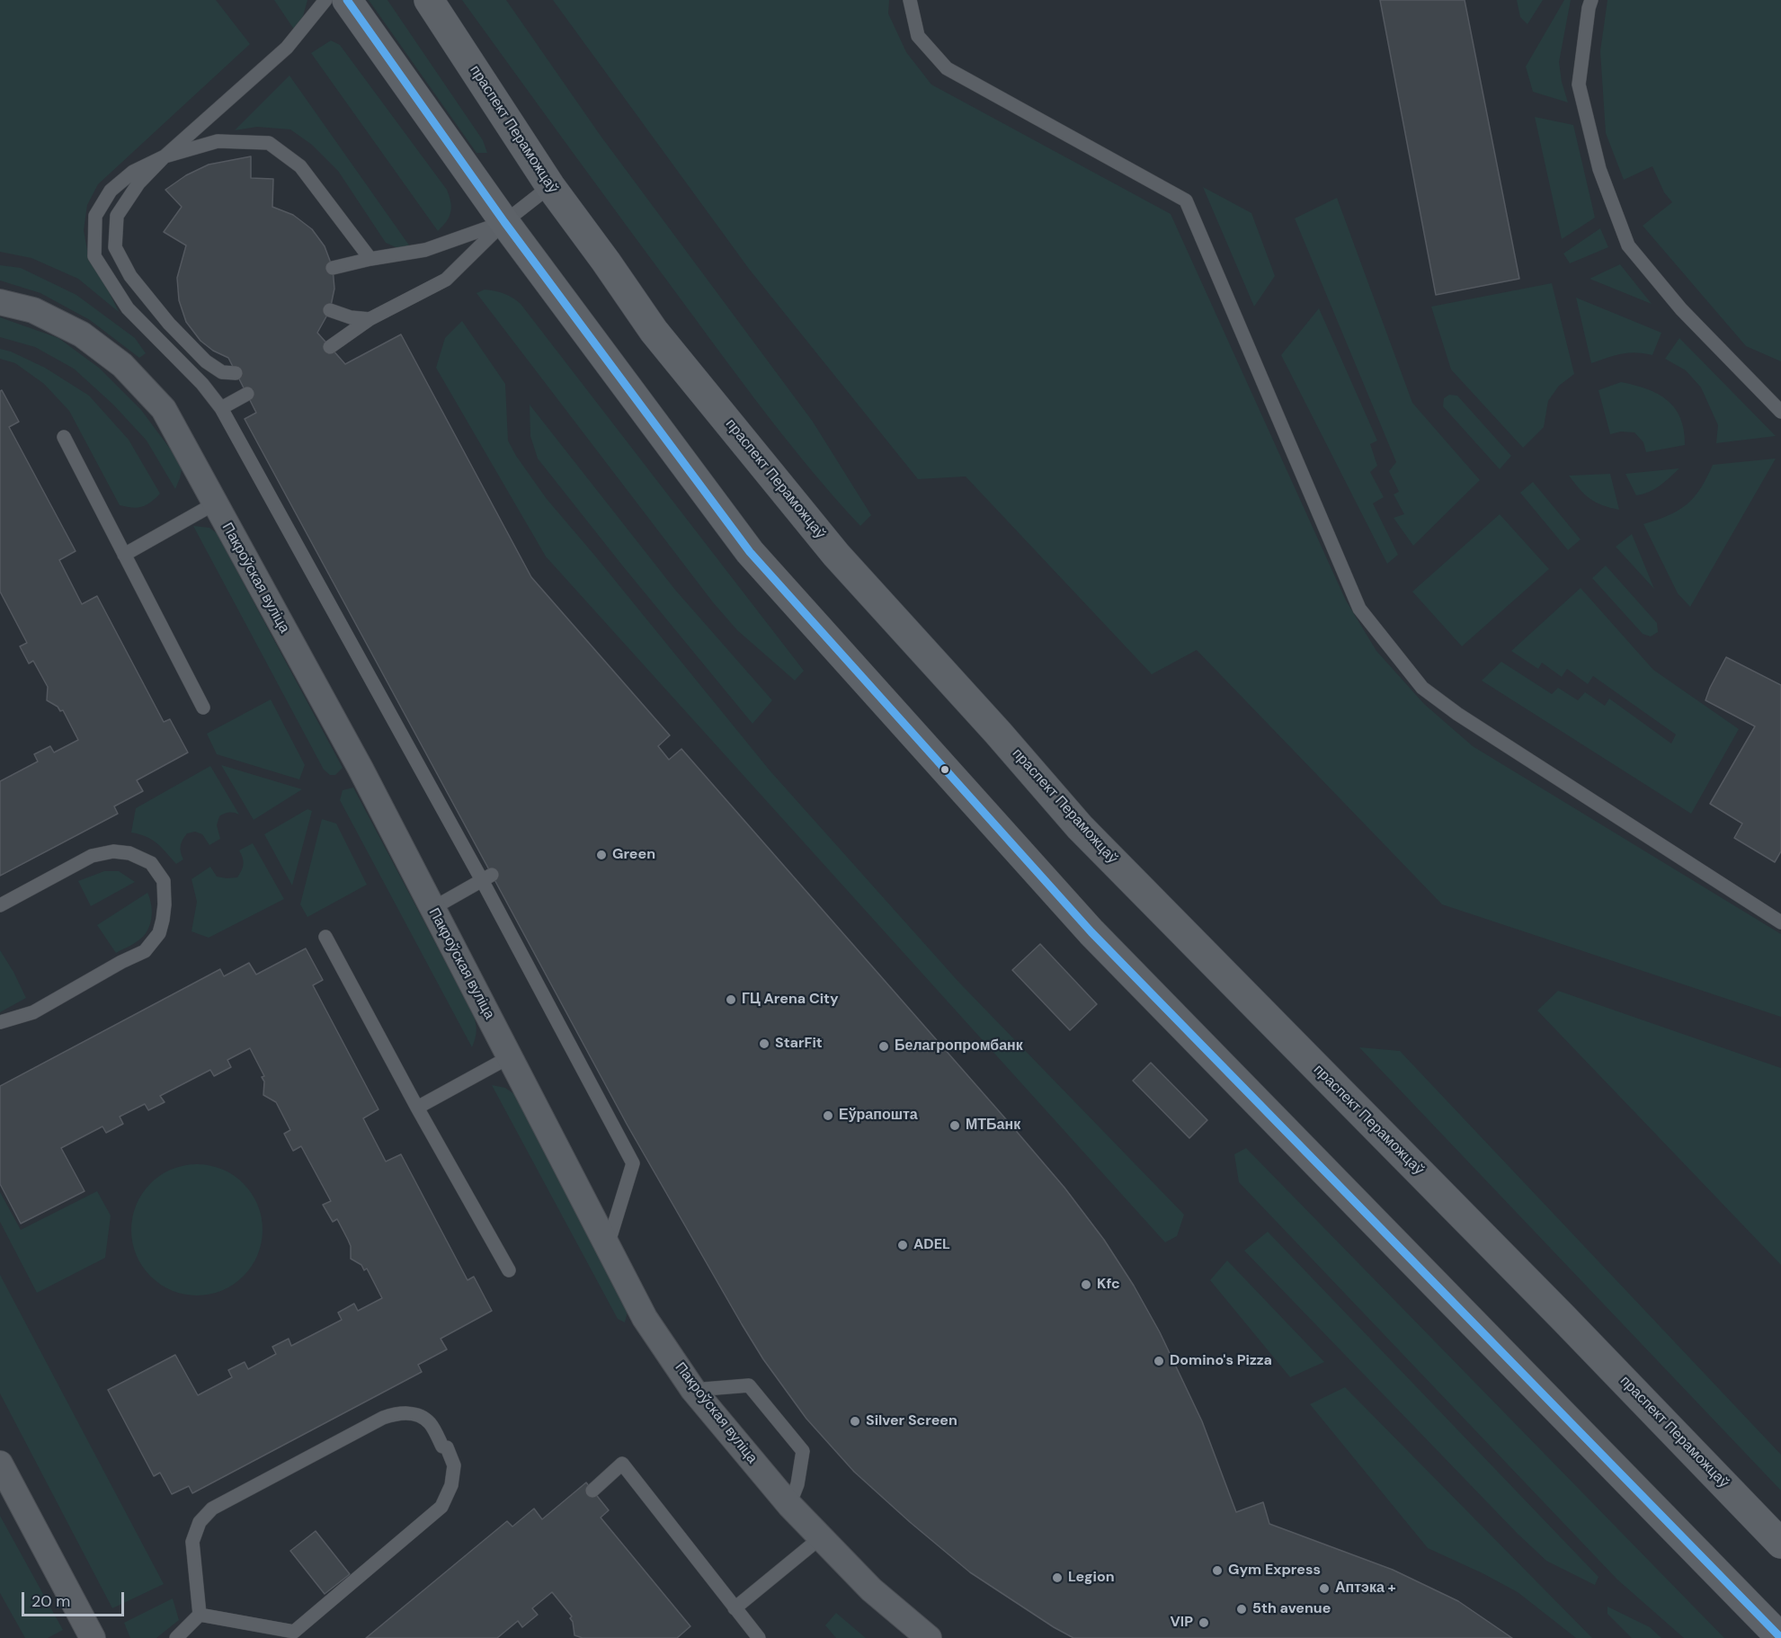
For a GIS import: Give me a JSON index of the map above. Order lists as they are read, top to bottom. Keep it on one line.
{"streets":{"main road":["праспект Пераможцаў"],"street":["Пакроўская вуліца"]},"places":["Green","ГЦ Arena City","StarFit","Белагропромбанк","Еўрапошта","МТБанк","ADEL","Kfc","Domino's Pizza","Silver Screen","Gym Express","Legion","Аптэка +","5th avenue","VIP"],"scale_bar":"20 m"}
